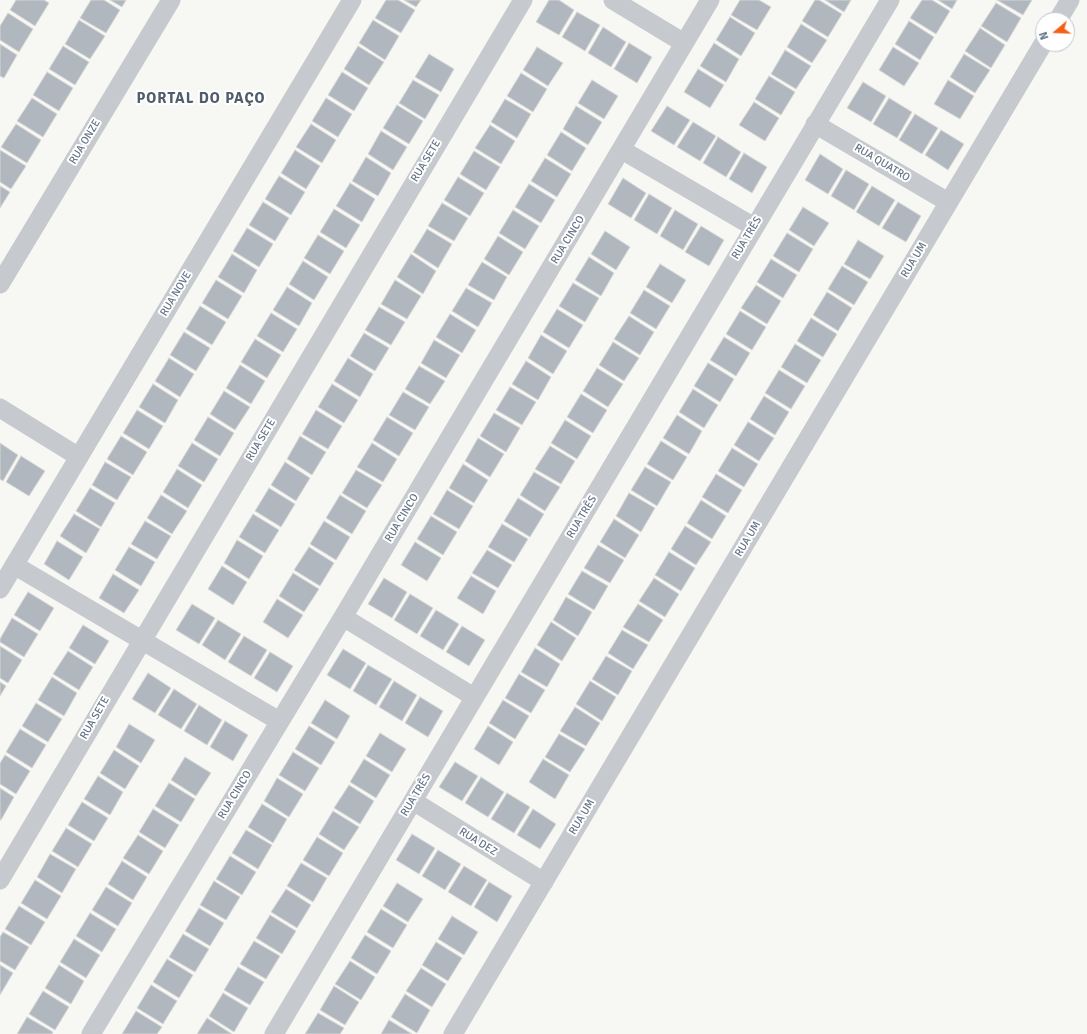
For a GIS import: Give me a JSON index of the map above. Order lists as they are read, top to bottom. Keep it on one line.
{"streets":{"street":["RUA ONZE","RUA SETE","RUA QUATRO","RUA TRÊS","RUA CINCO","RUA UM","RUA NOVE","RUA DEZ"]},"crossings":[["RUA QUATRO","RUA TRÊS"],["RUA QUATRO","RUA UM"],["RUA TRÊS","RUA DEZ"],["RUA UM","RUA DEZ"]],"districts":["PORTAL DO PAÇO"],"north":"left"}
